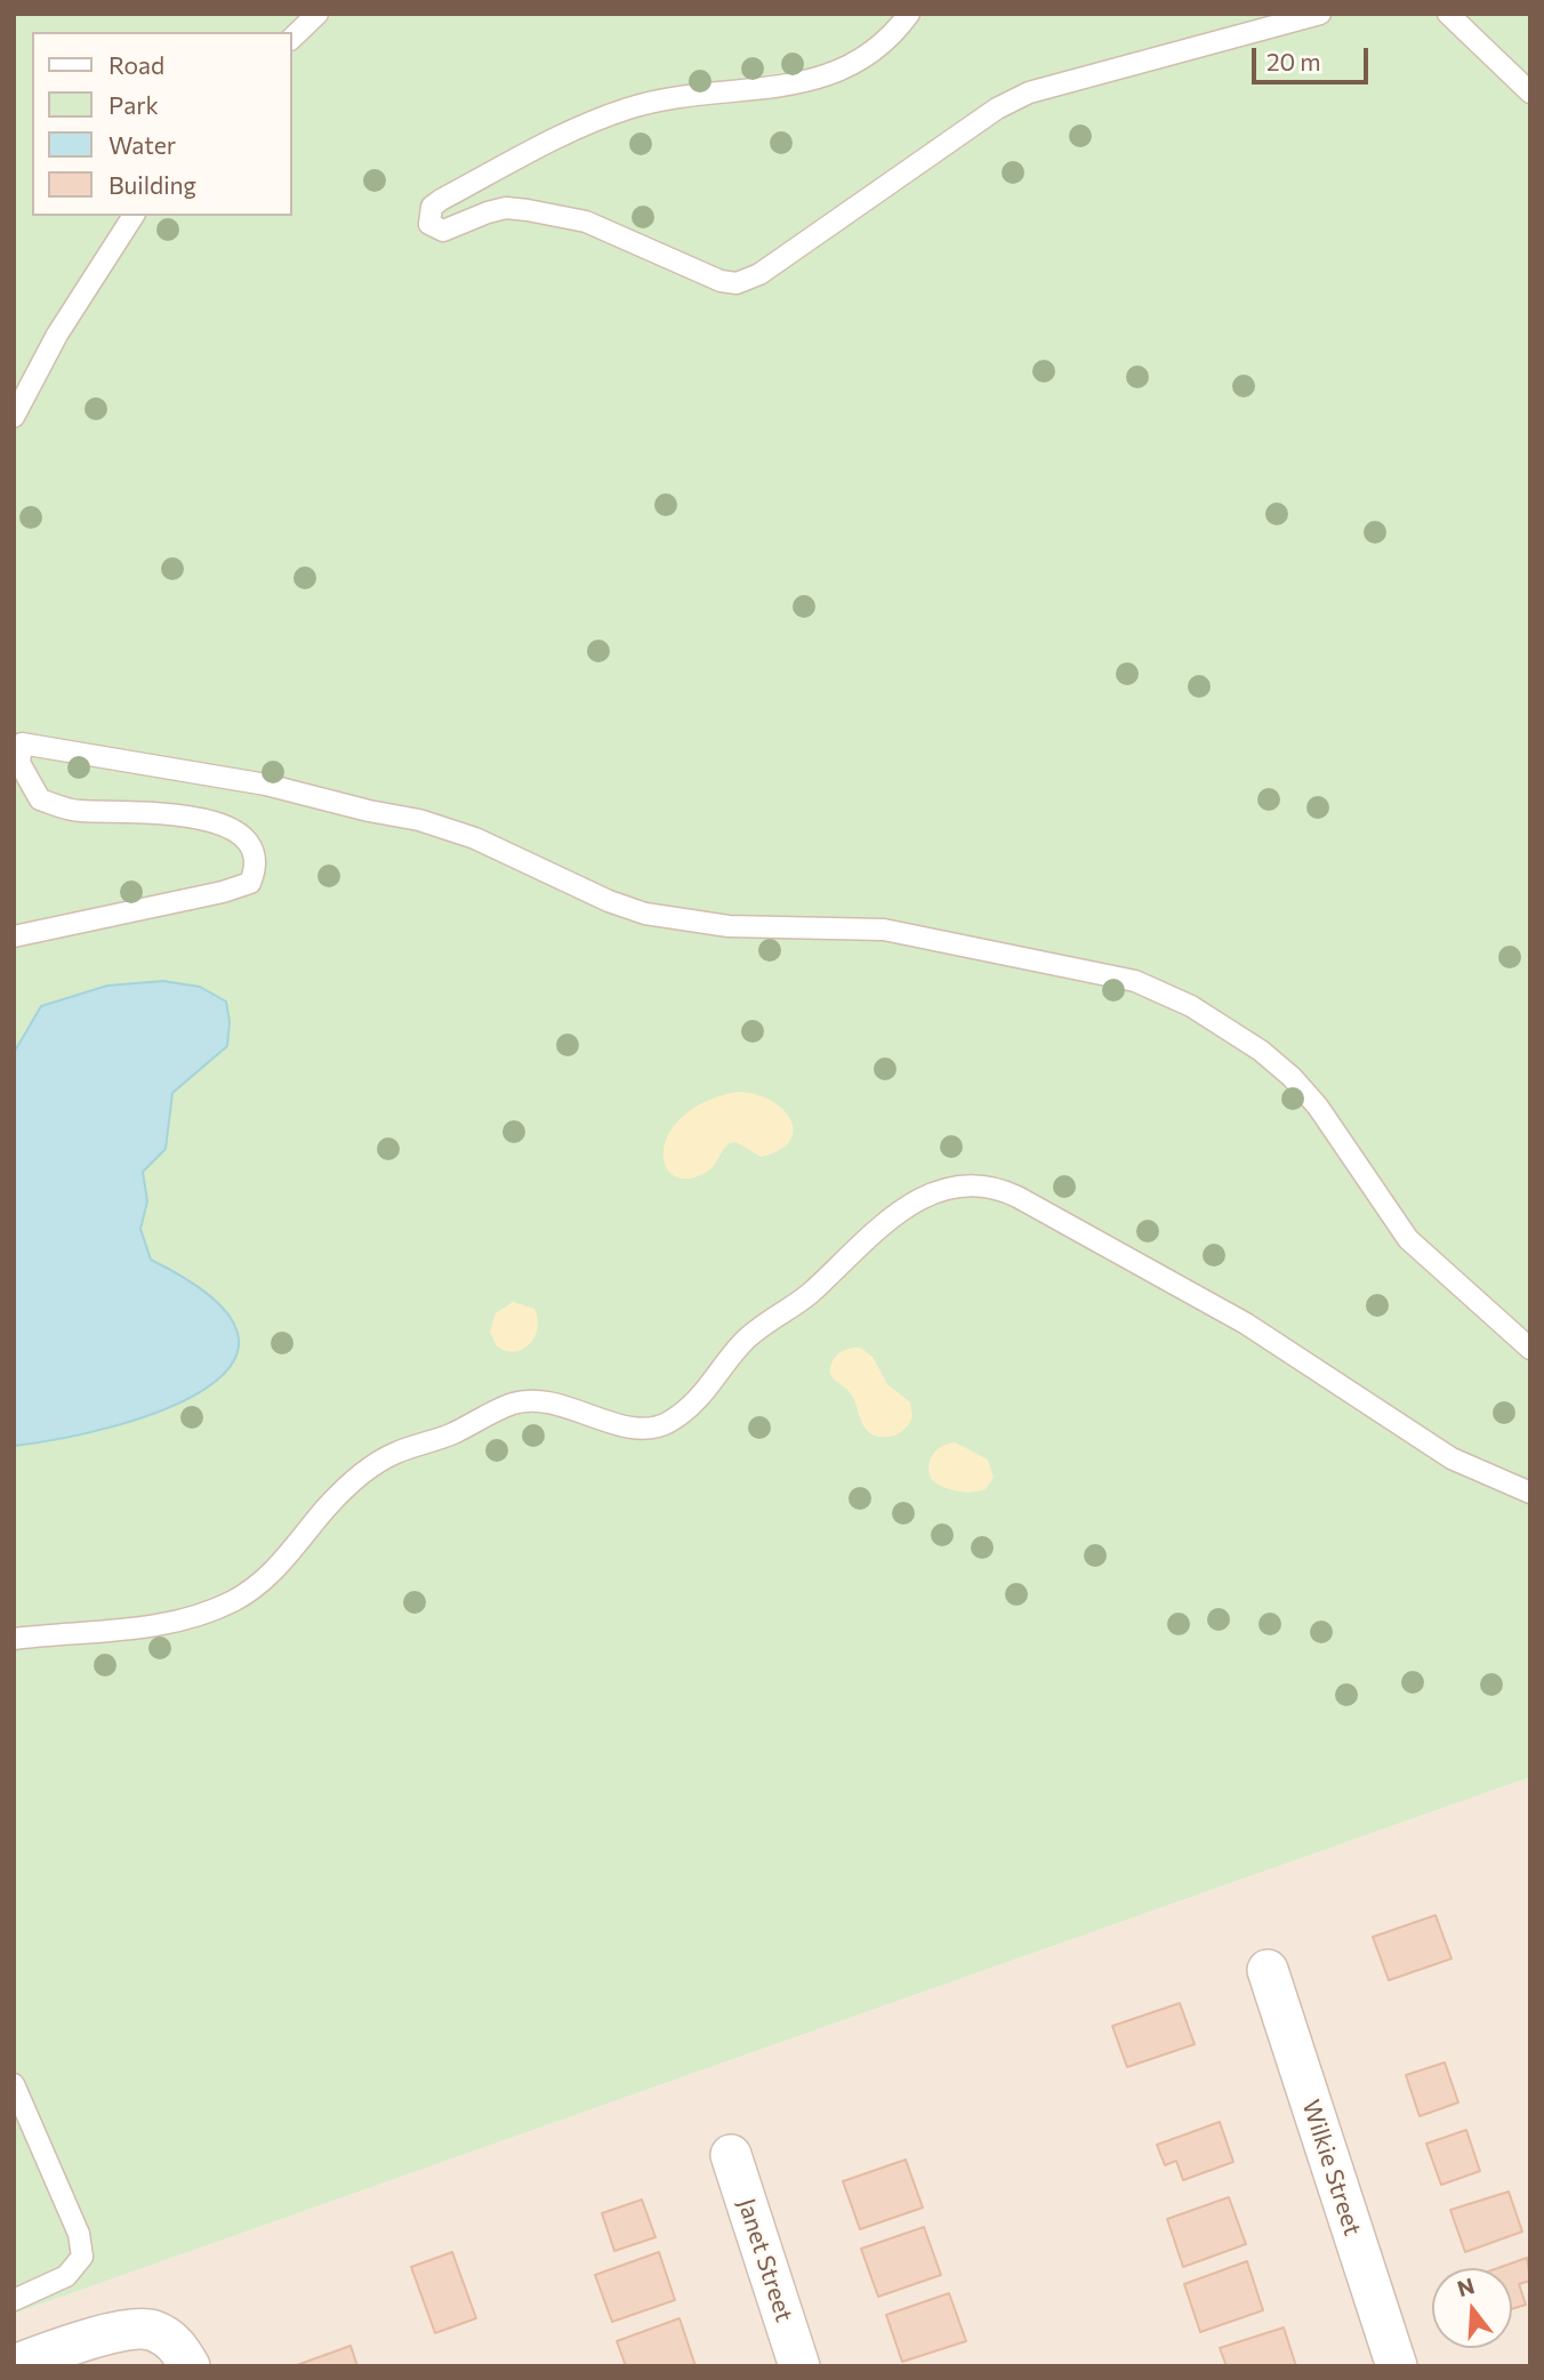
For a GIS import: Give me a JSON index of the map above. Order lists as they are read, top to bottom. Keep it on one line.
{"streets":{"street":["Wilkie Street","Janet Street"]},"legend":["Road","Park","Water","Building"],"scale_bar":"20 m","north":"top"}
